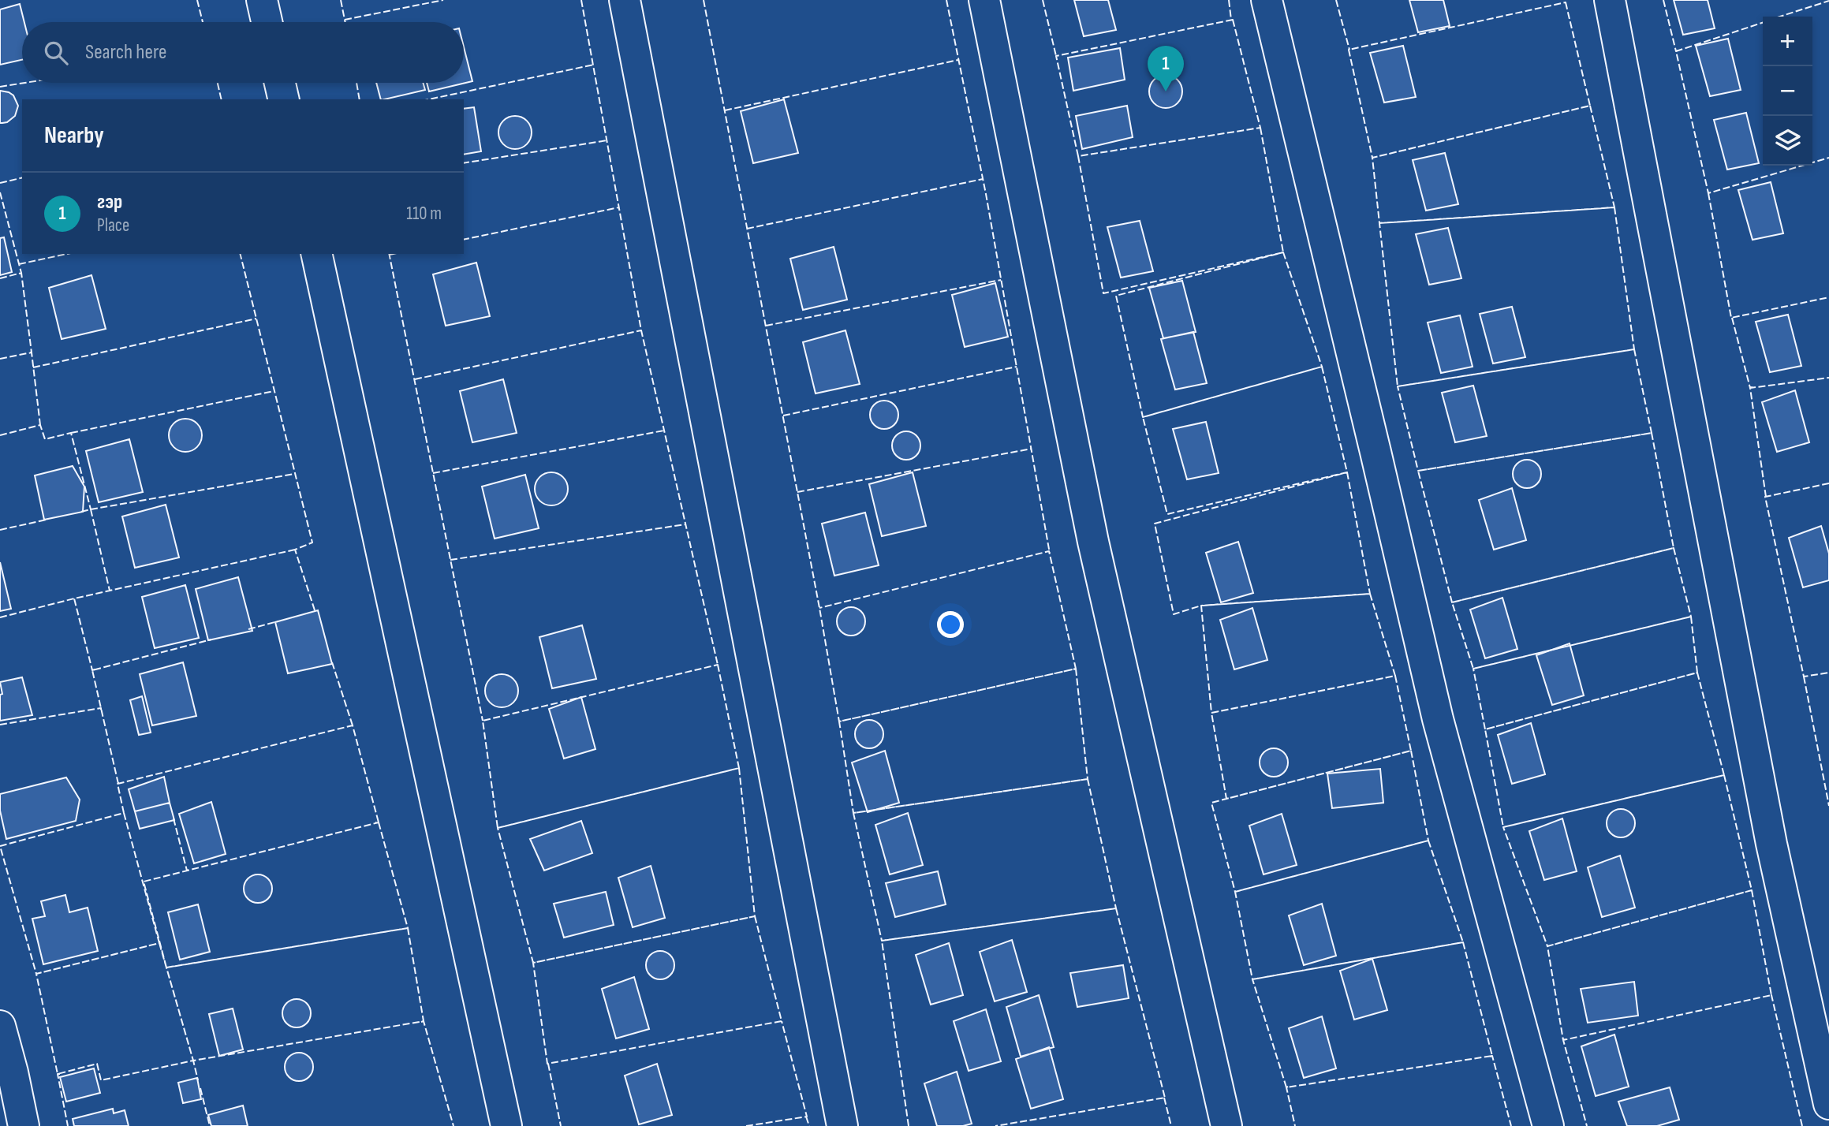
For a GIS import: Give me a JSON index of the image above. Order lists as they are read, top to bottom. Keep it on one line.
{"page":{"map_buttons":["+","−"],"search":"Search here","pins":"1","heading":"Nearby","list":[{"mark":"1","name":"гэр","note":"Place","value":"110 m"}]}}
